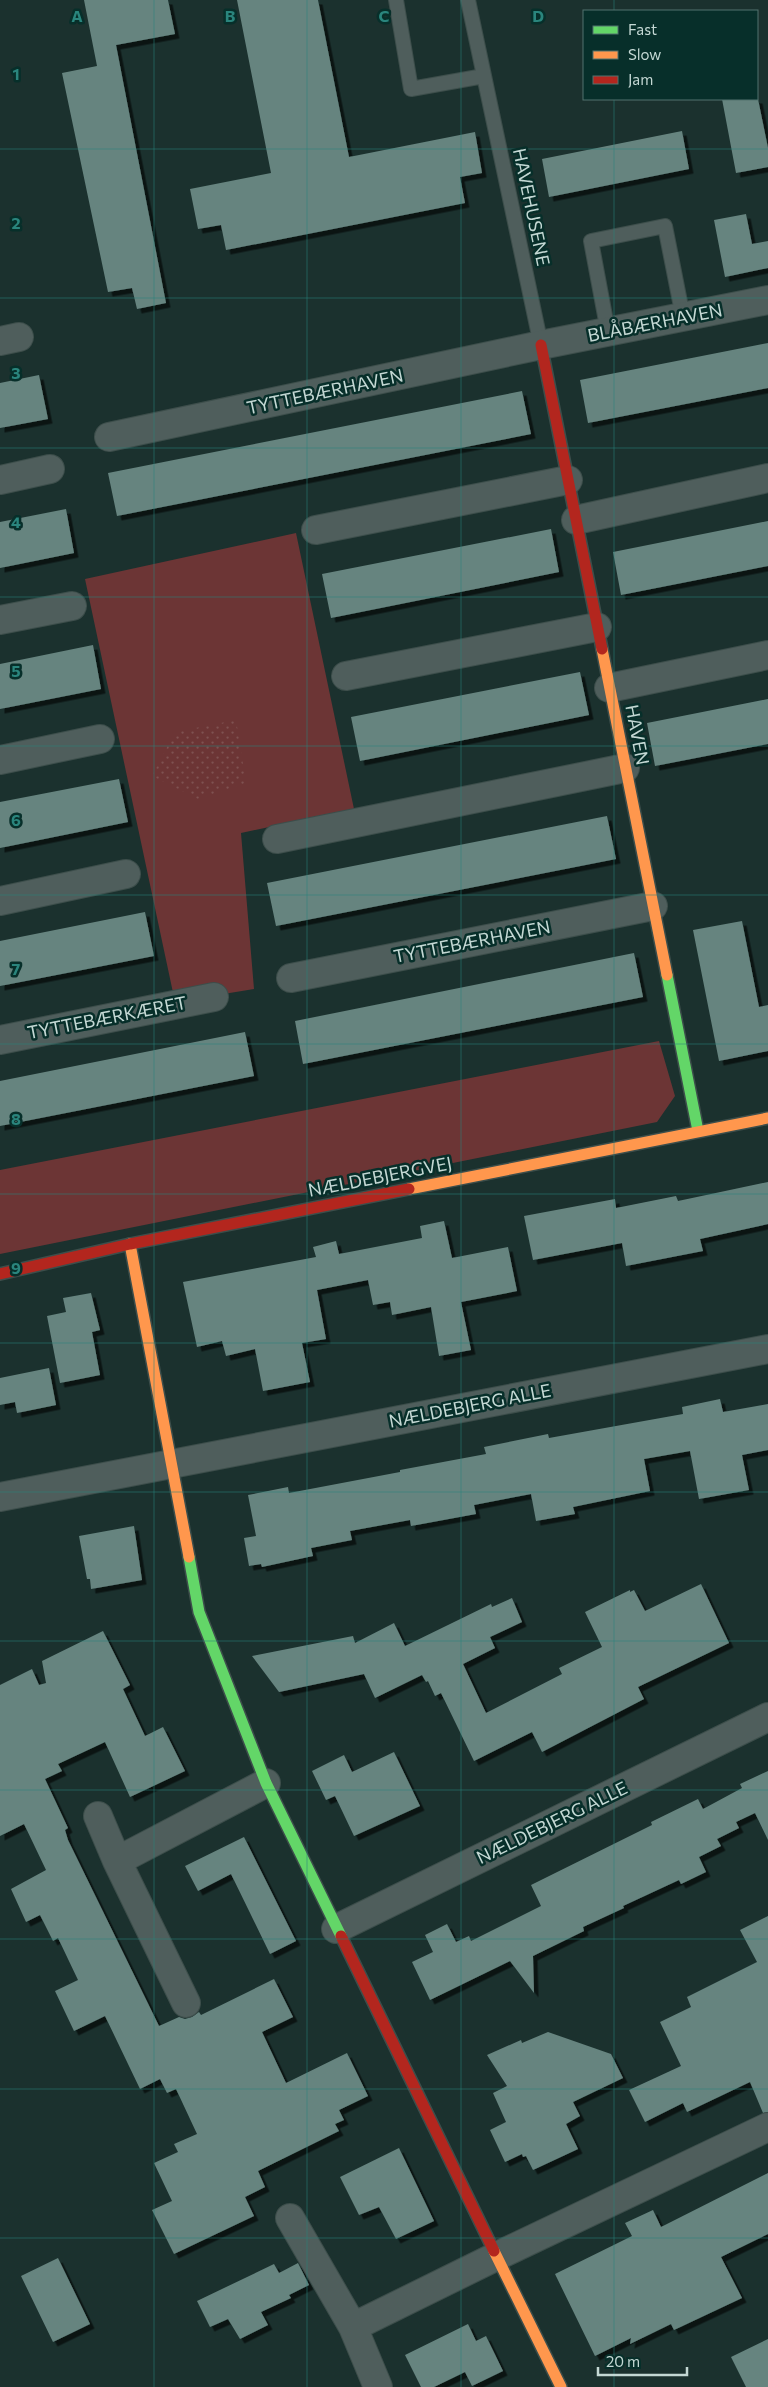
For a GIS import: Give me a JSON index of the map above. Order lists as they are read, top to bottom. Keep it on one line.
{"streets":{"street":["BLÅBÆRHAVEN","TYTTEBÆRHAVEN","HAVEN","TYTTEBÆRKÆRET","NÆLDEBJERGVEJ","NÆLDEBJERG ALLE"],"lane":["HAVEHUSENE"]},"crossings":[["HAVEHUSENE","BLÅBÆRHAVEN"],["HAVEHUSENE","TYTTEBÆRHAVEN"],["HAVEHUSENE","HAVEN"],["BLÅBÆRHAVEN","TYTTEBÆRHAVEN"],["BLÅBÆRHAVEN","HAVEN"],["TYTTEBÆRHAVEN","HAVEN"],["HAVEN","NÆLDEBJERGVEJ"]],"legend":["Fast","Slow","Jam"],"scale_bar":"20 m","grid":{"columns":["A","B","C","D"],"rows":["1","2","3","4","5","6","7","8","9"]}}
